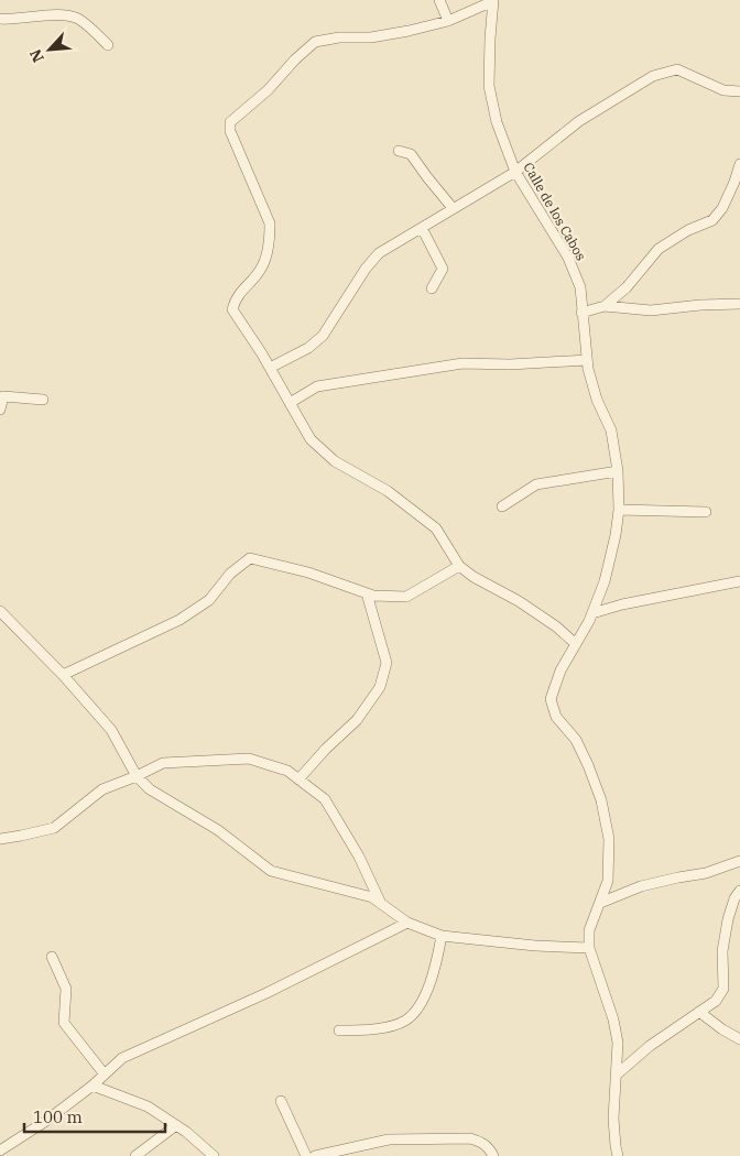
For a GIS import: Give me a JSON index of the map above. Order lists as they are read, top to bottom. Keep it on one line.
{"streets":{"street":["Calle de los Cabos"]},"scale_bar":"100 m","north":"bottom left"}
